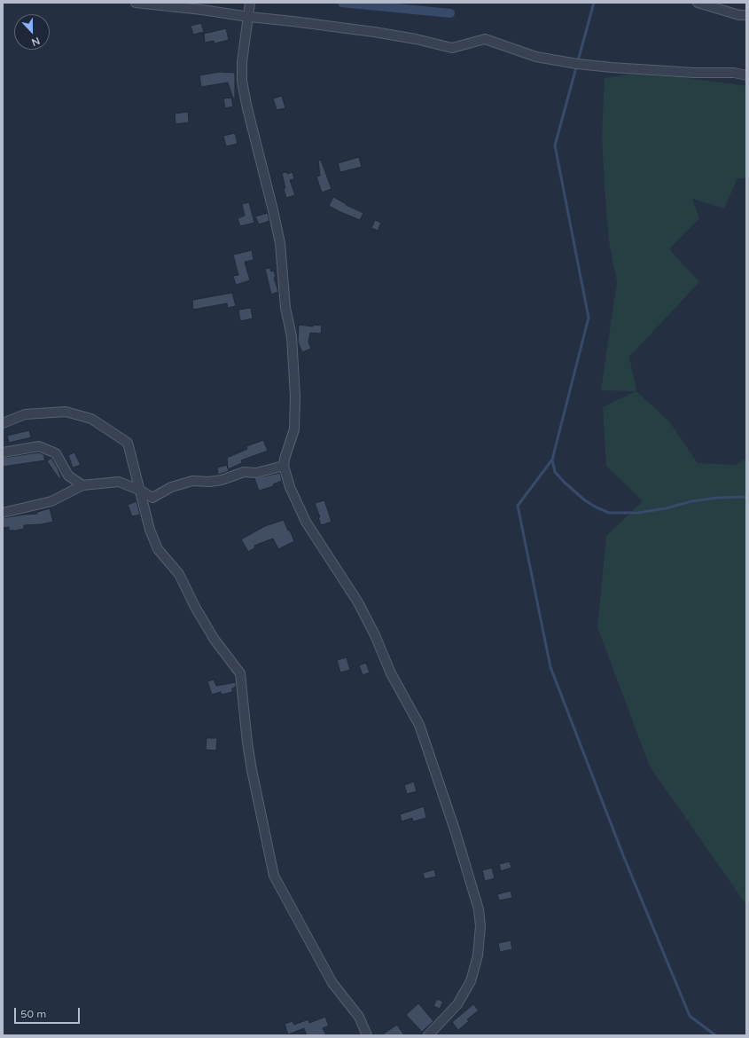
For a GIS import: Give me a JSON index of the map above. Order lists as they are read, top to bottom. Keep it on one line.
{"scale_bar":"50 m","north":"bottom"}
